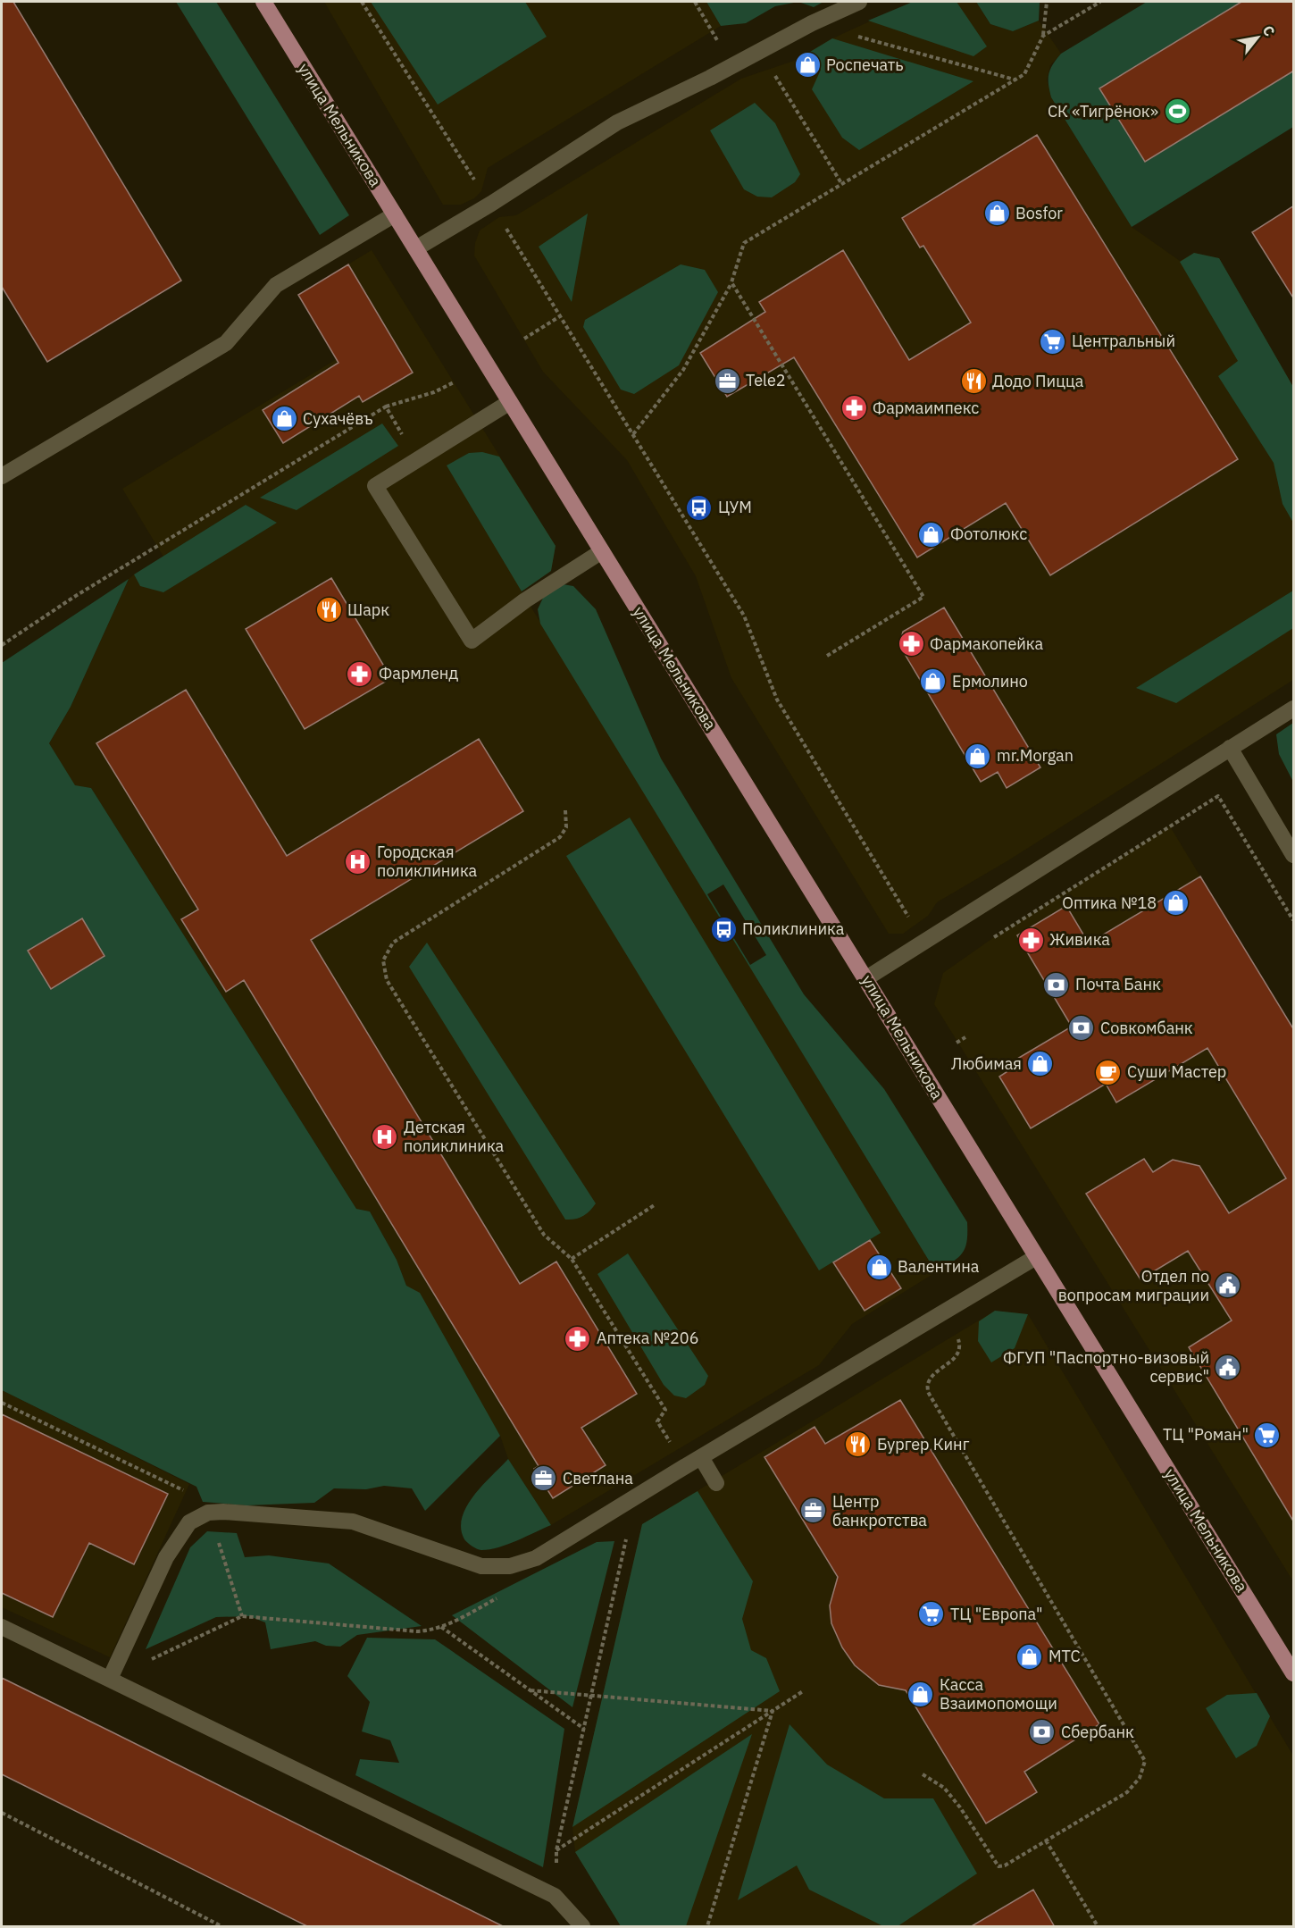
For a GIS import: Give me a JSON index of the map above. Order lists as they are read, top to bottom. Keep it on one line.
{"streets":{"main road":["улица Мельникова"]},"places":{"shop":["Роспечать","Bosfor","Сухачёвъ","Фотолюкс","Ермолино","mr.Morgan","Оптика №18","Любимая","Валентина","МТС","Касса Взаимопомощи"],"sports":["СК «Тигрёнок»"],"supermarket":["Центральный","ТЦ \"Роман\"","ТЦ \"Европа\""],"office":["Tele2","Светлана","Центр банкротства"],"restaurant":["Додо Пицца","Шарк","Бургер Кинг"],"pharmacy":["Фармаимпекс","Фармакопейка","Фармленд","Живика","Аптека №206"],"bus stop":["ЦУМ","Поликлиника"],"hospital":["Городская поликлиника","Детская поликлиника"],"bank":["Почта Банк","Совкомбанк","Сбербанк"],"cafe":["Суши Мастер"],"public building":["Отдел по вопросам миграции","ФГУП \"Паспортно-визовый сервис\""]},"north":"top right"}
